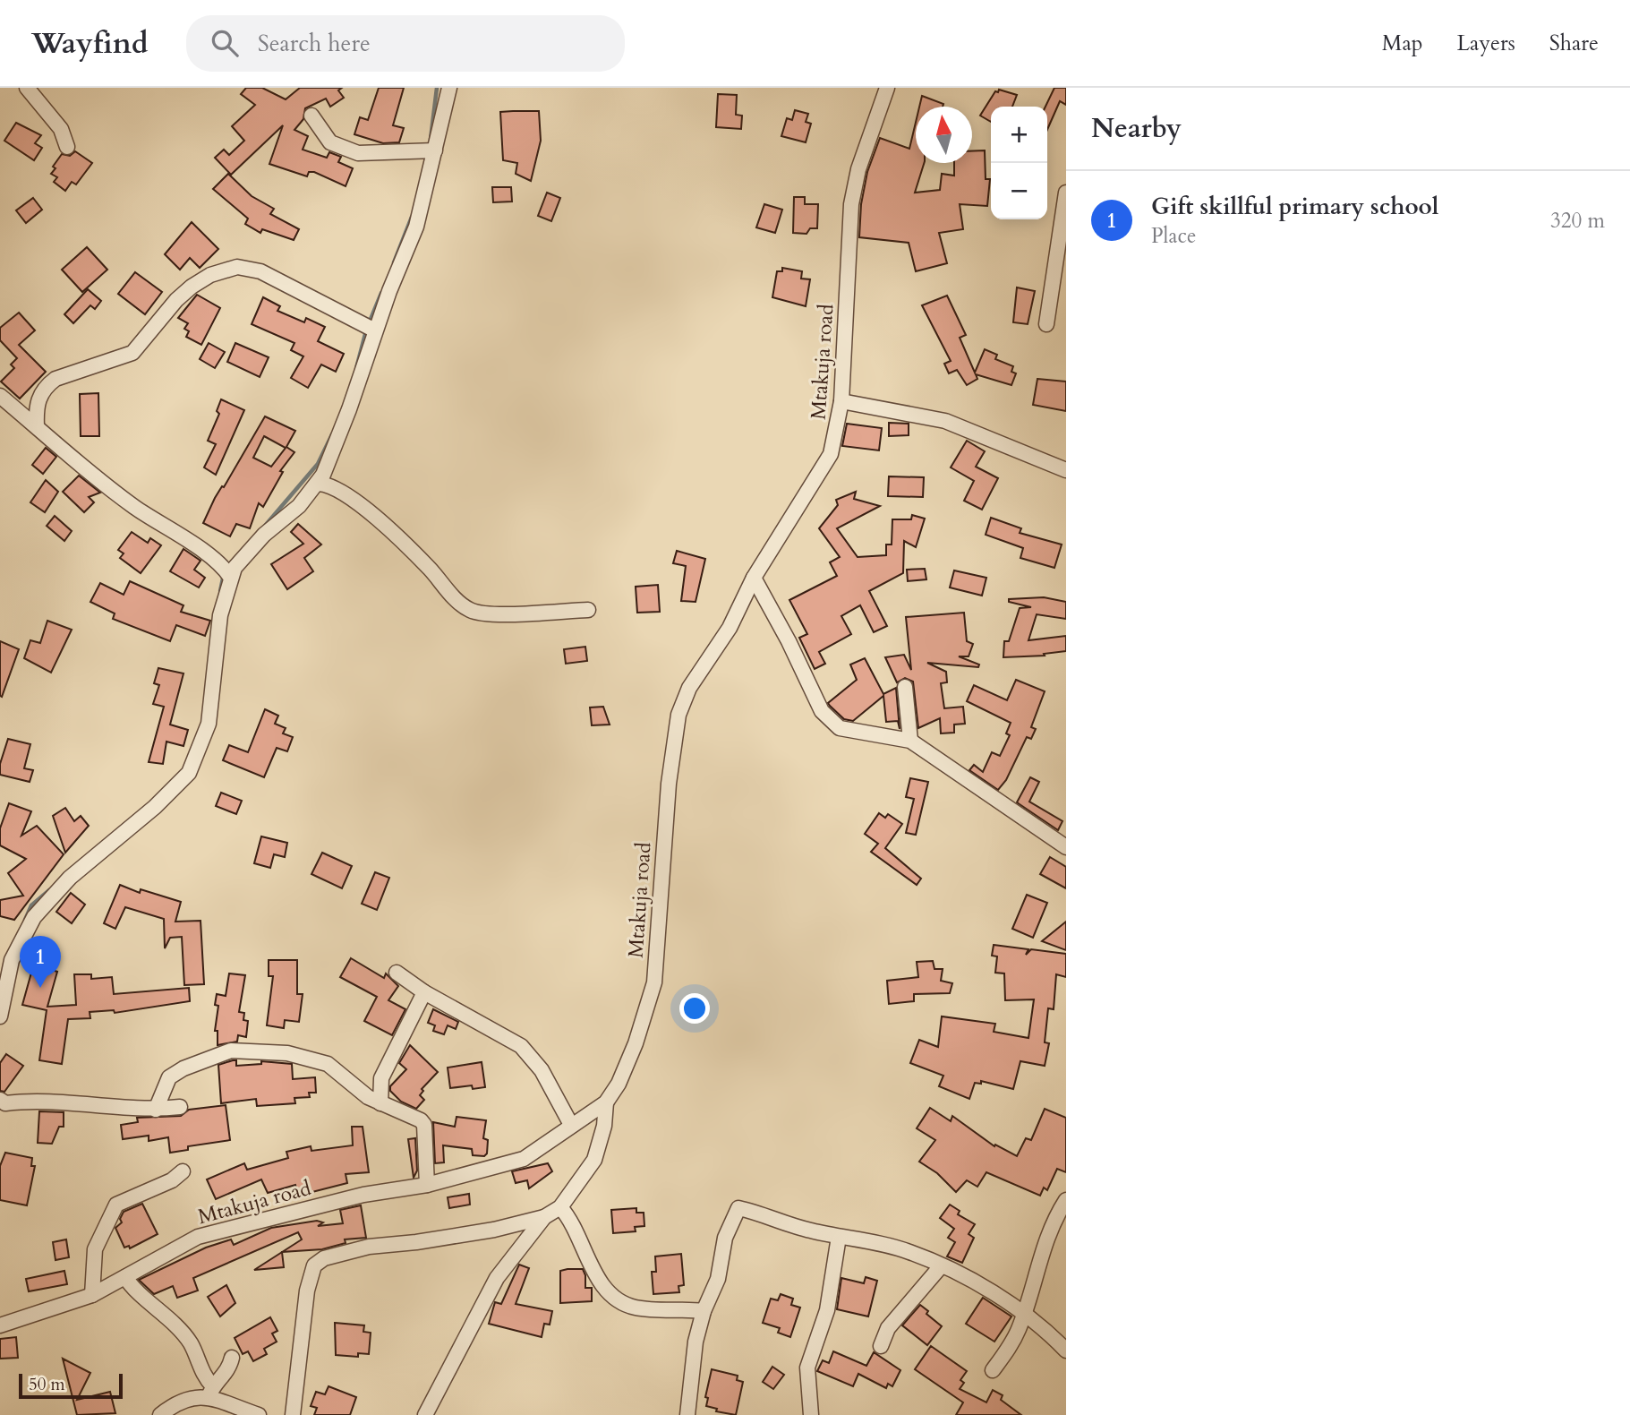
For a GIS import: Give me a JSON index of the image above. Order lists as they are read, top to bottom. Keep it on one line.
{"streets":{"street":["Mtakuja road"]},"scale_bar":"50 m","north":"top","page":{"header":"Wayfind","search":"Search here","nav":["Map","Layers","Share"],"heading":"Nearby","map_buttons":["+","−"],"list":[{"mark":"1","name":"Gift skillful primary school","note":"Place","value":"320 m"}],"pins":"1","scale":"50 m"}}
